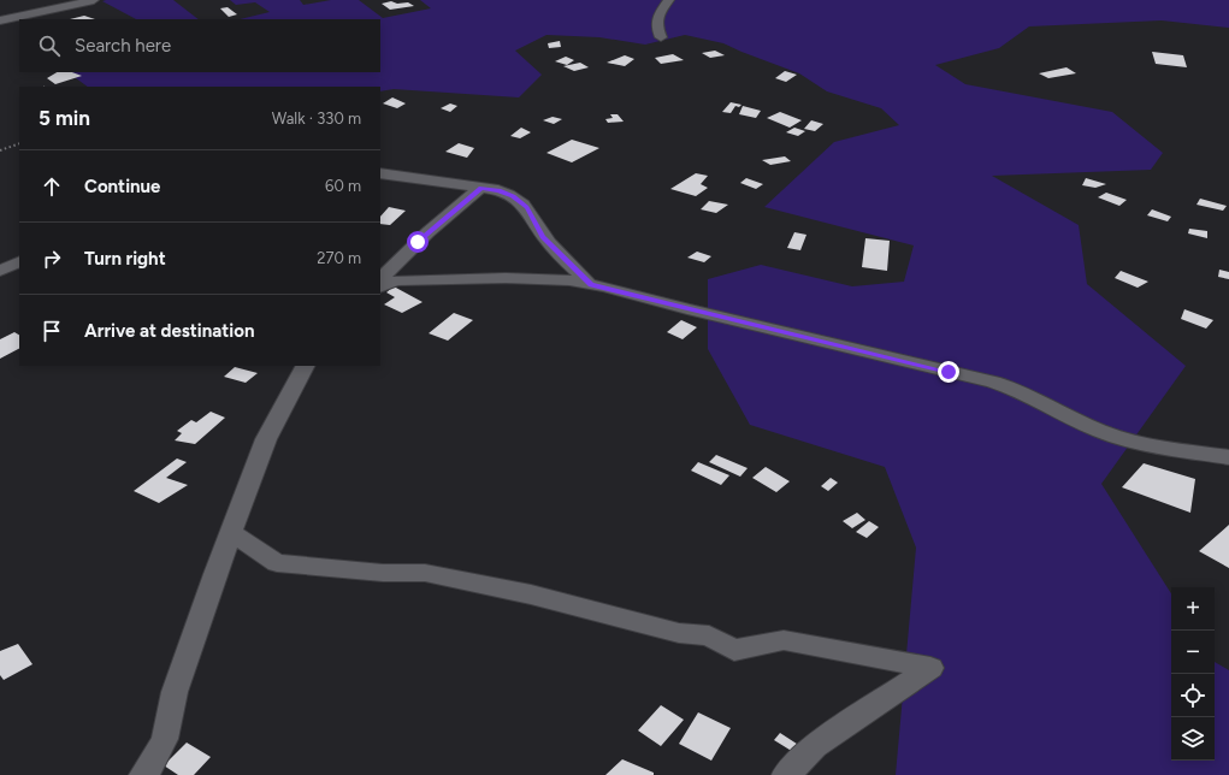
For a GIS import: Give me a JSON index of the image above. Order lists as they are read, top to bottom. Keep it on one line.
{"page":{"search":"Search here","heading":["5 min","Walk · 330 m"],"list":[["Continue","60 m"],["Turn right","270 m"],"Arrive at destination"],"map_buttons":["+","−"]}}
